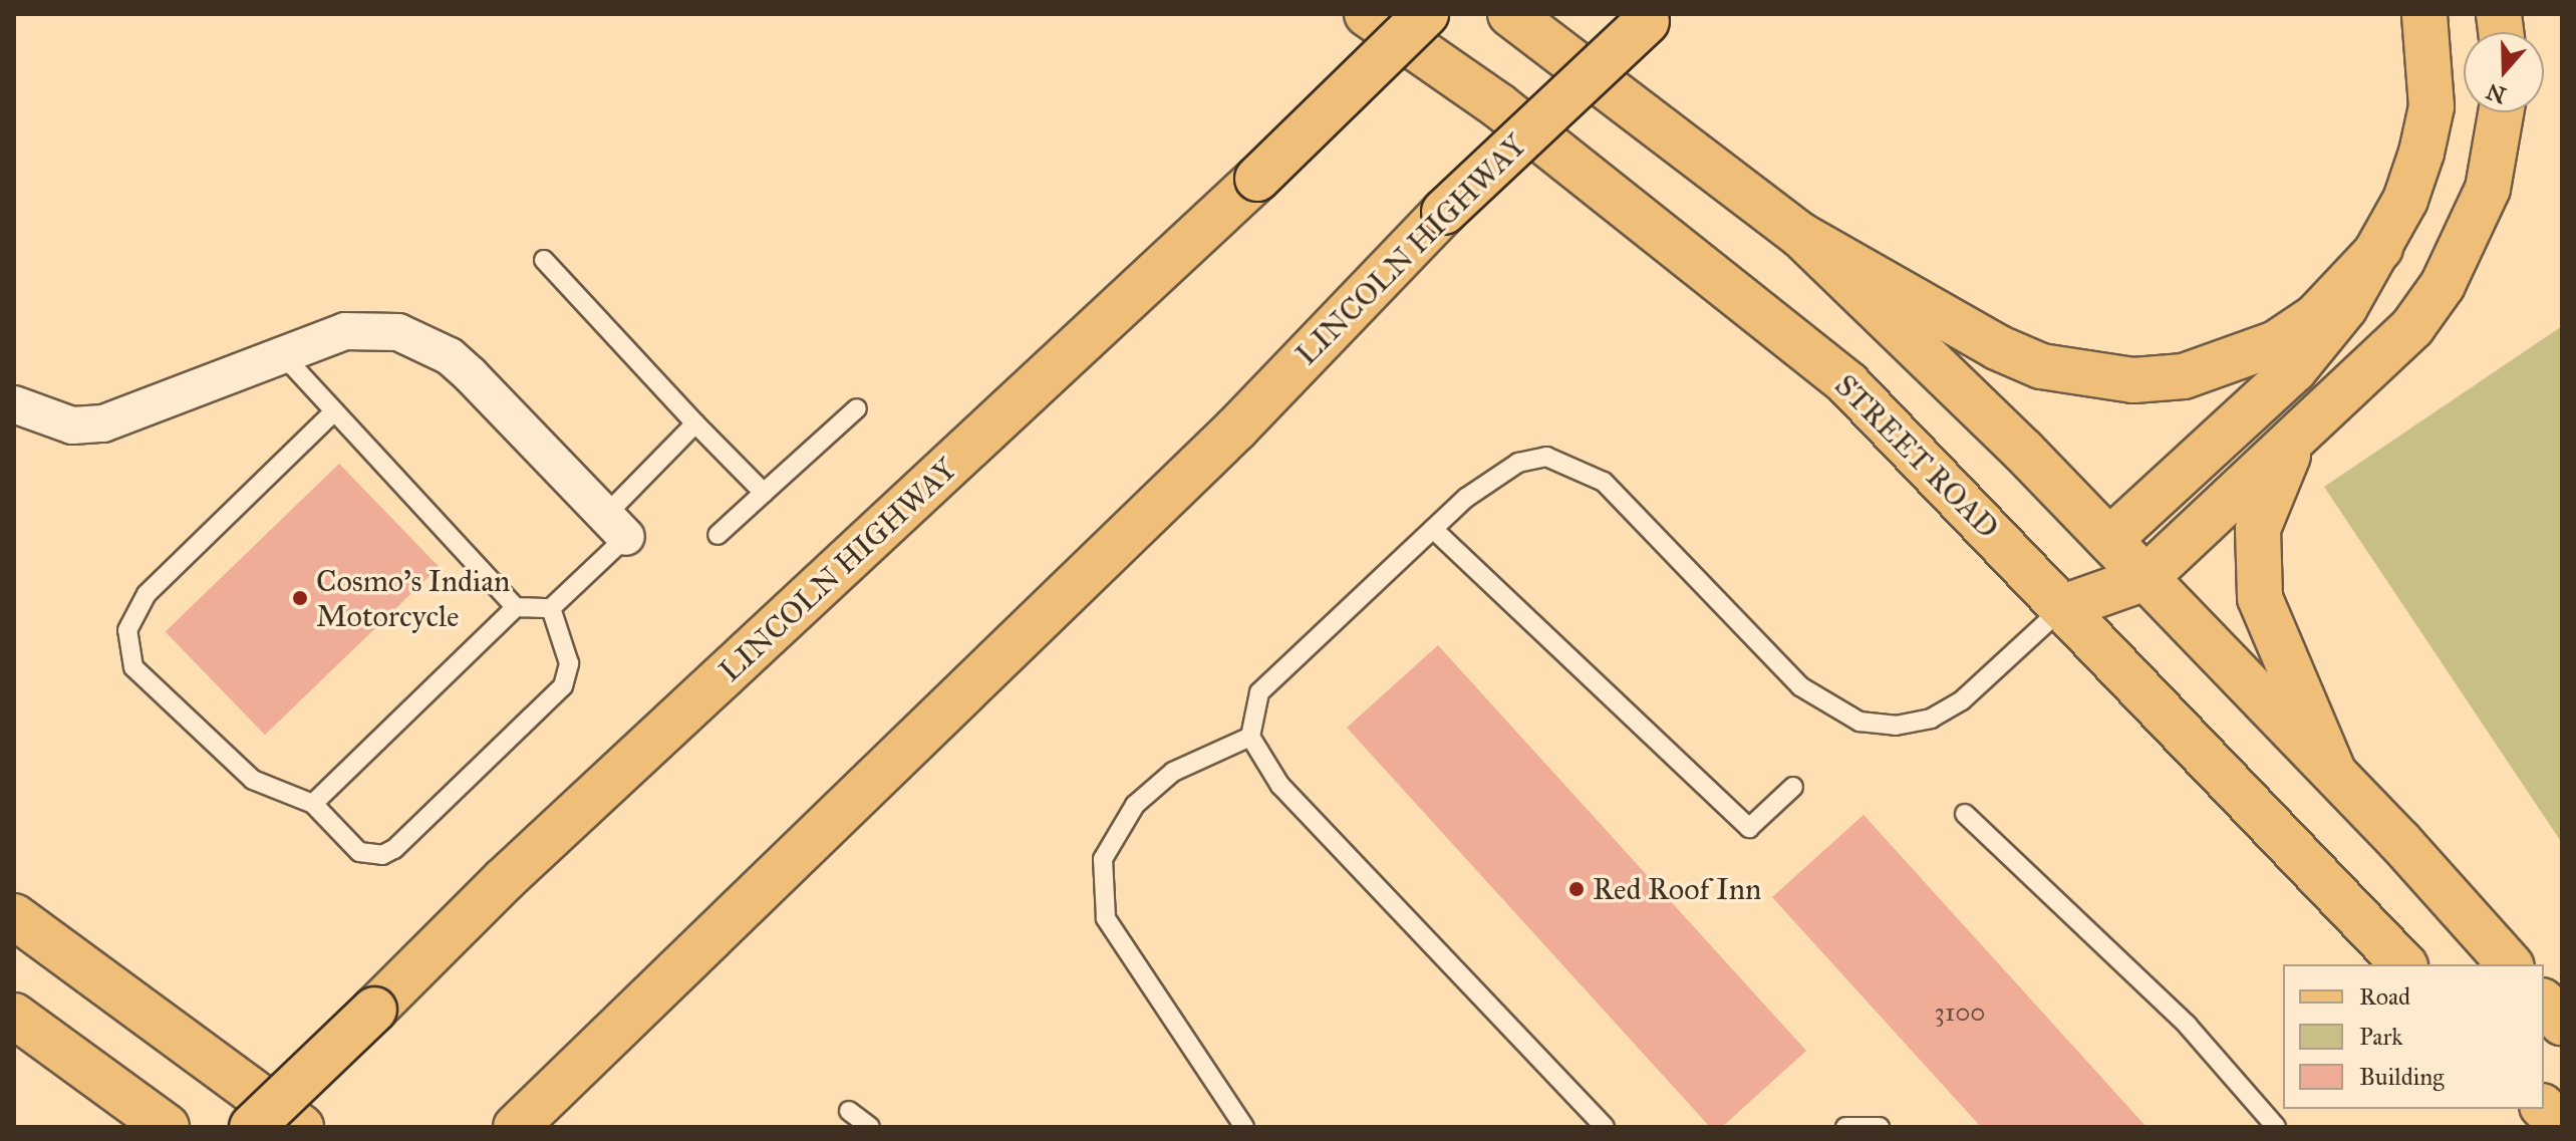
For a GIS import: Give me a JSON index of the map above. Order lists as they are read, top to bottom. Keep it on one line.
{"streets":{"main road":["LINCOLN HIGHWAY","STREET ROAD"]},"places":["Cosmo's Indian Motorcycle","Red Roof Inn"],"house_numbers":["3100"],"legend":["Road","Park","Building"],"north":"bottom"}
